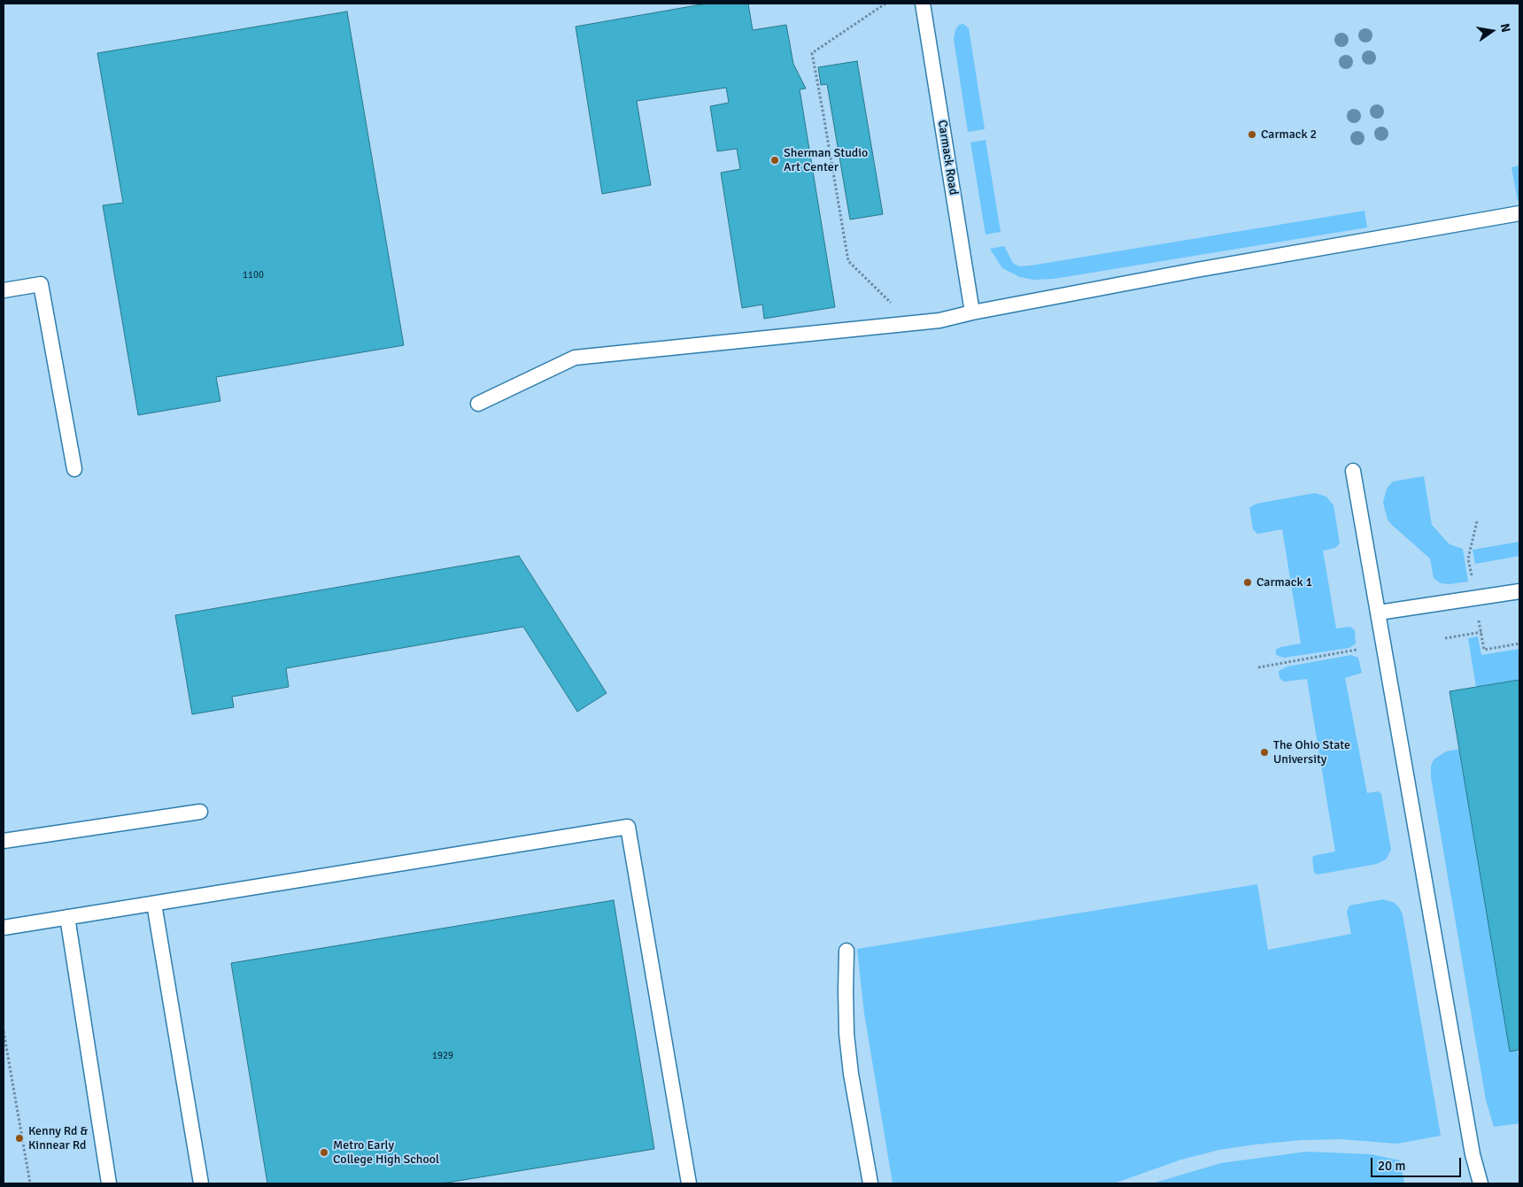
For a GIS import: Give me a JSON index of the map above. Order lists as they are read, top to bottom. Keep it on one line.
{"streets":{"lane":["Carmack Road"]},"places":["Carmack 2","Sherman Studio Art Center","Carmack 1","The Ohio State University","Kenny Rd & Kinnear Rd","Metro Early College High School"],"house_numbers":["1100","1929"],"scale_bar":"20 m","north":"right"}
